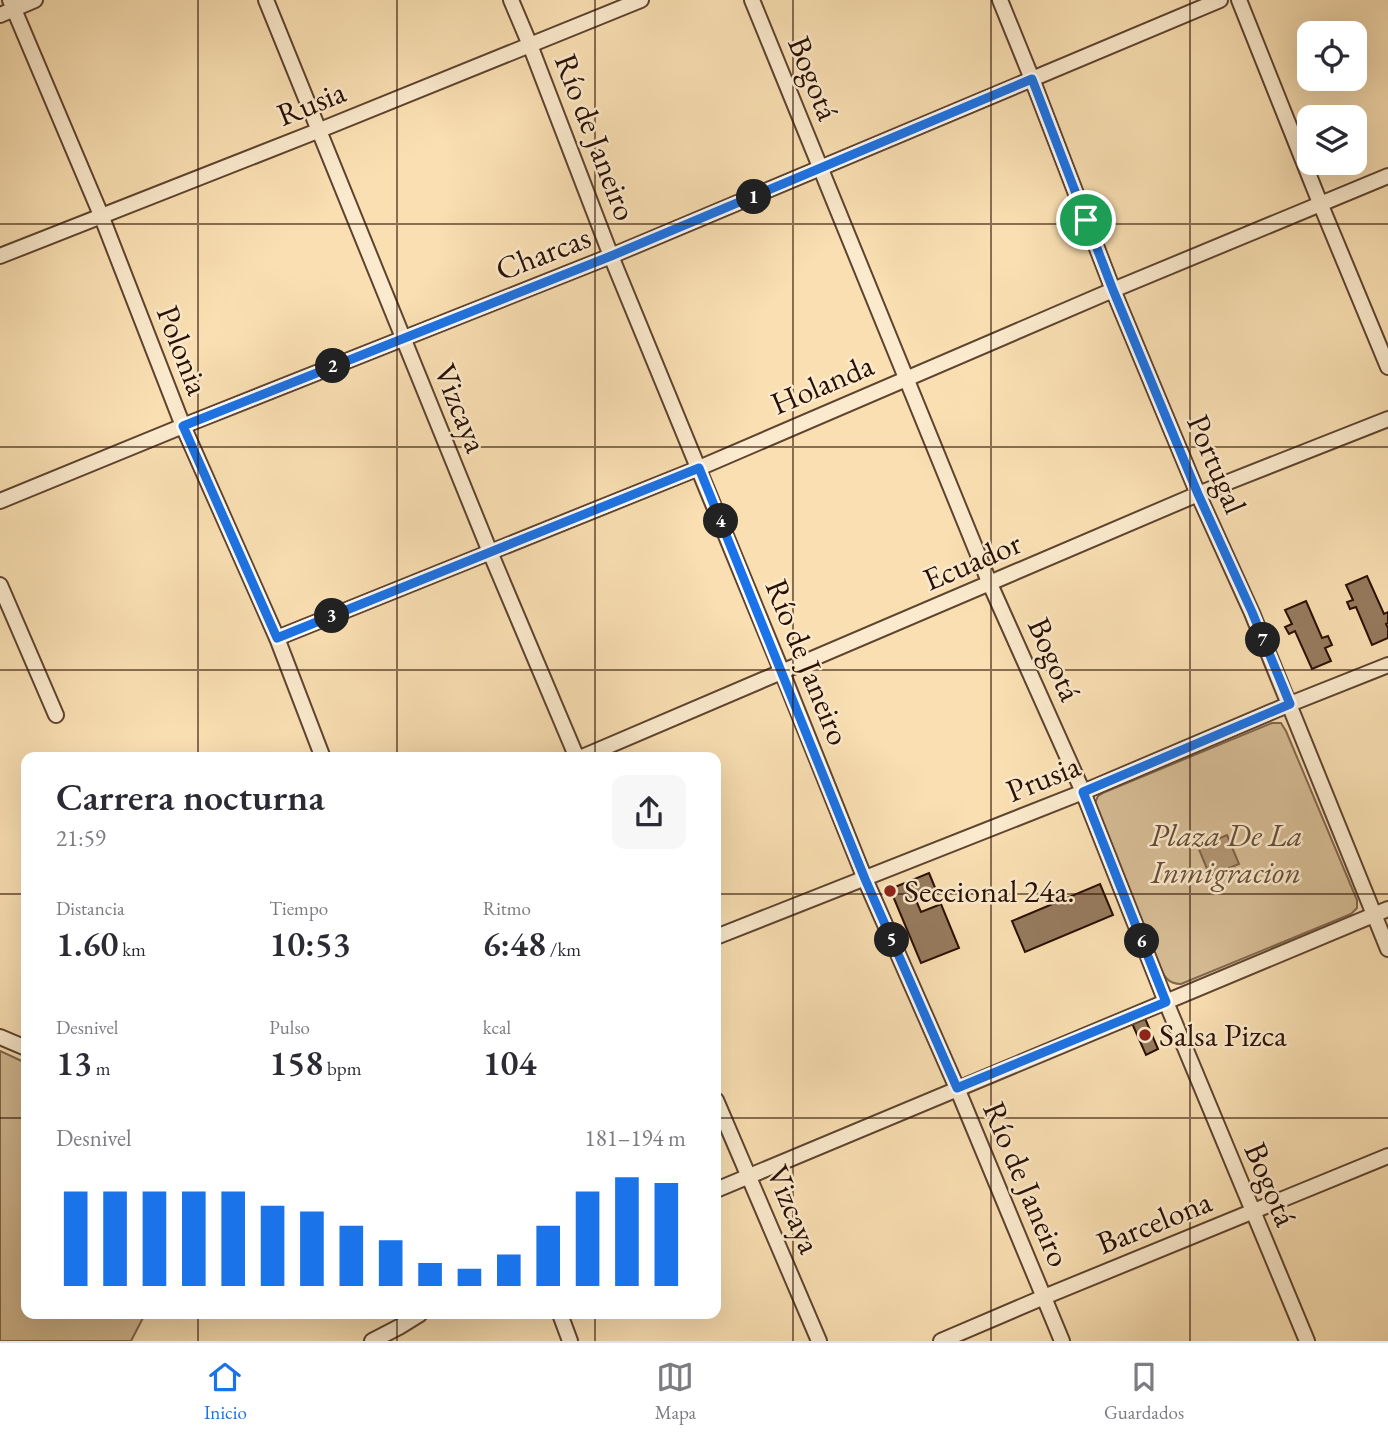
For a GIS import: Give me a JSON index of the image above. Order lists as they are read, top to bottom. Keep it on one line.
{"streets":{"street":["Bogotá","Rusia","Río de Janeiro","Charcas","Polonia","Holanda","Vizcaya","Portugal","Ecuador","Prusia","Barcelona"]},"crossings":[["Bogotá","Charcas"],["Bogotá","Holanda"],["Bogotá","Ecuador"],["Bogotá","Prusia"],["Bogotá","Barcelona"],["Rusia","Río de Janeiro"],["Rusia","Polonia"],["Rusia","Vizcaya"],["Río de Janeiro","Charcas"],["Río de Janeiro","Holanda"],["Río de Janeiro","Ecuador"],["Río de Janeiro","Prusia"],["Río de Janeiro","Barcelona"],["Charcas","Polonia"],["Charcas","Vizcaya"],["Charcas","Portugal"],["Polonia","Holanda"],["Holanda","Vizcaya"],["Holanda","Portugal"],["Portugal","Ecuador"],["Portugal","Prusia"]],"parks":["Plaza De La Inmigracion"],"places":["Seccional 24a.","Salsa Pizca"],"page":{"pins":["1","2","4","3","7","5","6"],"heading":["Carrera nocturna","21:59"],"stats":[["Distancia","1.60 km"],["Tiempo","10:53"],["Ritmo","6:48 /km"],["Desnivel","13 m"],["Pulso","158 bpm"],["kcal","104"]],"chart":["Desnivel","181–194 m"],"tabs":["Inicio","Mapa","Guardados"]}}
